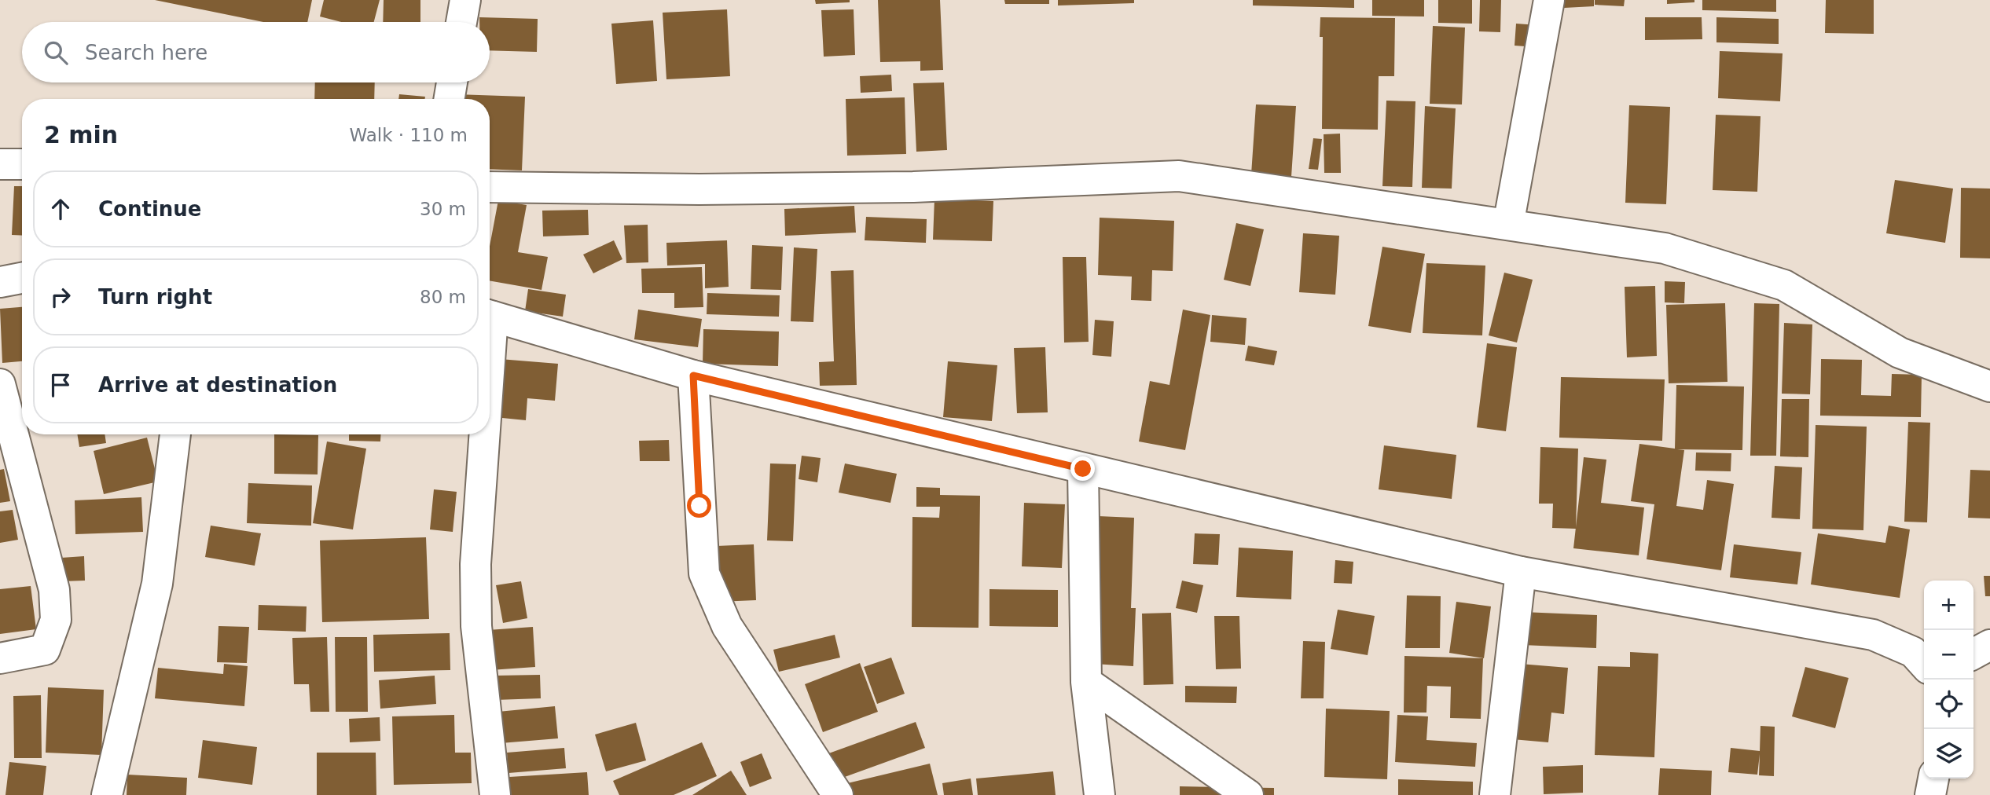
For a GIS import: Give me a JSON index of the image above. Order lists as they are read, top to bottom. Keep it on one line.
{"page":{"search":"Search here","heading":["2 min","Walk · 110 m"],"list":[["Continue","30 m"],["Turn right","80 m"],"Arrive at destination"],"map_buttons":["+","−"]}}
